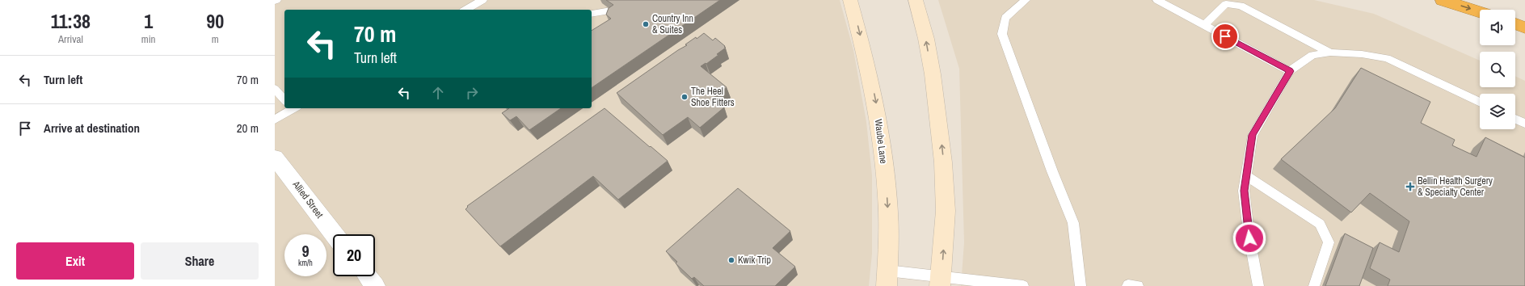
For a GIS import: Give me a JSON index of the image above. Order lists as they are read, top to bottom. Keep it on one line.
{"streets":{"main road":["Waube Lane"],"street":["Allied Street"]},"places":{"other":["Country Inn & Suites","The Heel Shoe Fitters","Kwik Trip"],"health":["Bellin Health Surgery & Specialty Center"]},"page":{"eta":["11:38","Arrival","1","min","90","m"],"turn":["70 m","Turn left"],"list":[{"name":"Turn left","value":"70 m"},{"name":"Arrive at destination","value":"20 m"}],"speed":"9 km/h","limit":"20","buttons":["Exit","Share"]}}
